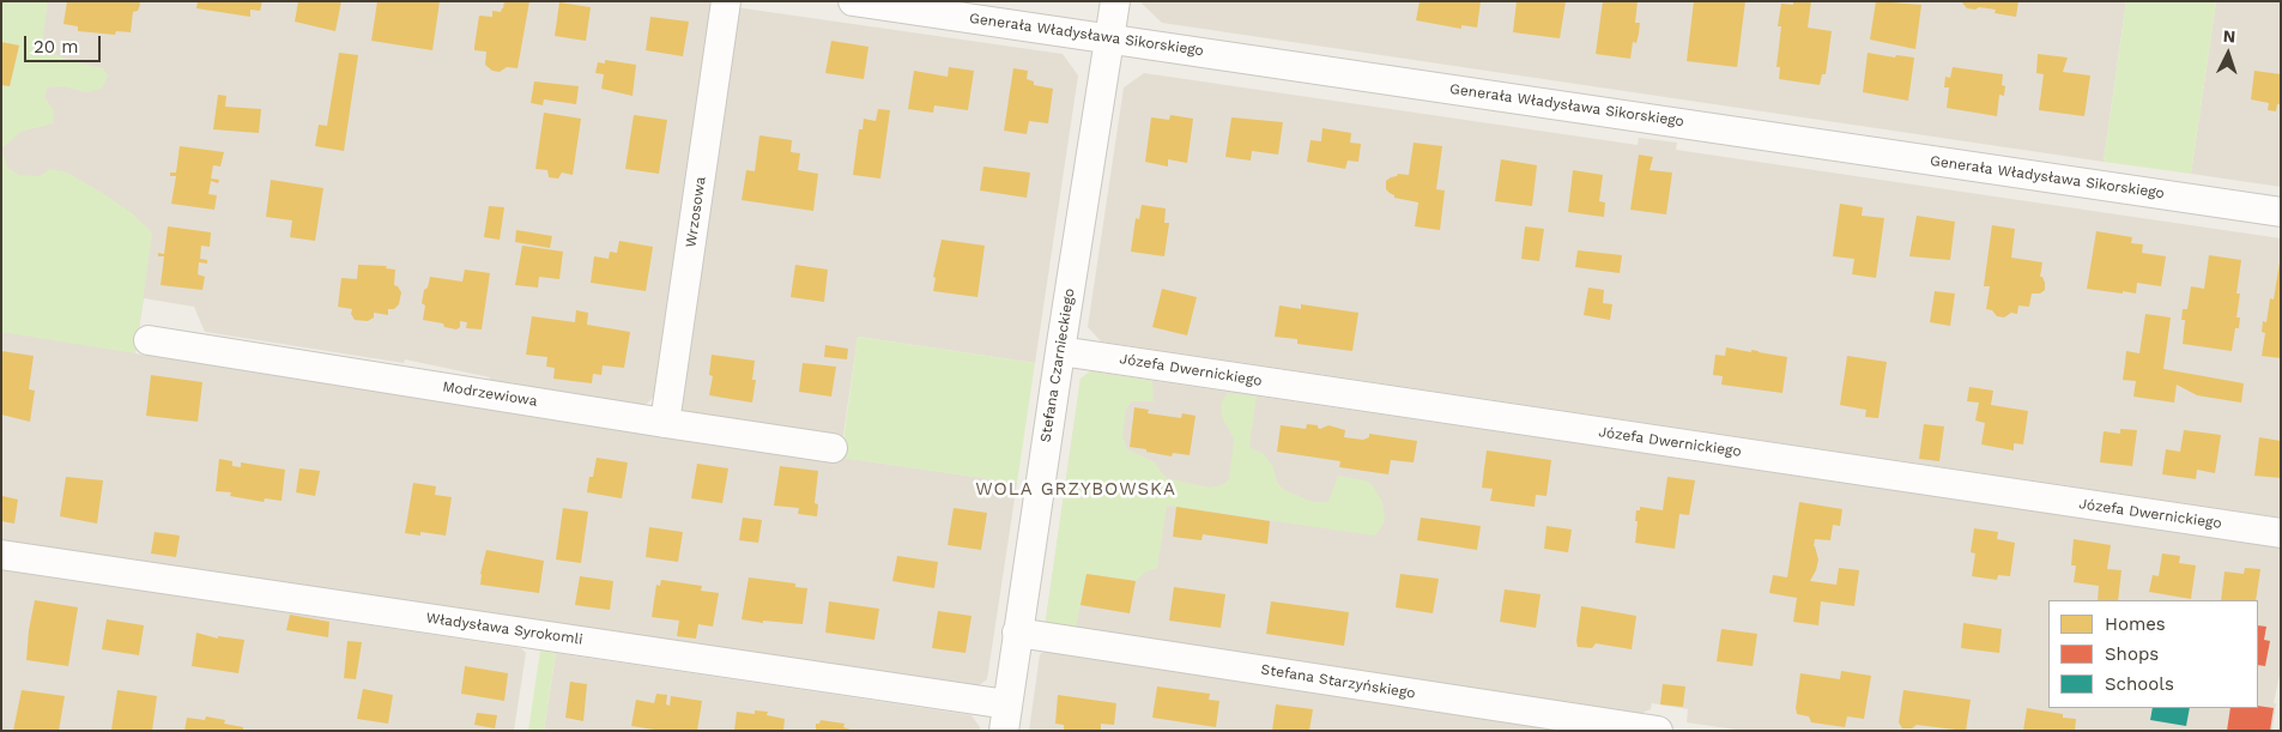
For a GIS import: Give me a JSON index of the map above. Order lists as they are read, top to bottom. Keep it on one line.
{"streets":{"street":["Generała Władysława Sikorskiego","Wrzosowa","Stefana Czarnieckiego","Józefa Dwernickiego","Modrzewiowa","Władysława Syrokomli","Stefana Starzyńskiego"]},"crossings":[["Generała Władysława Sikorskiego","Stefana Czarnieckiego"],["Wrzosowa","Modrzewiowa"],["Stefana Czarnieckiego","Józefa Dwernickiego"],["Stefana Czarnieckiego","Władysława Syrokomli"],["Stefana Czarnieckiego","Stefana Starzyńskiego"]],"districts":["WOLA GRZYBOWSKA"],"legend":["Homes","Shops","Schools"],"scale_bar":"20 m","north":"top"}
